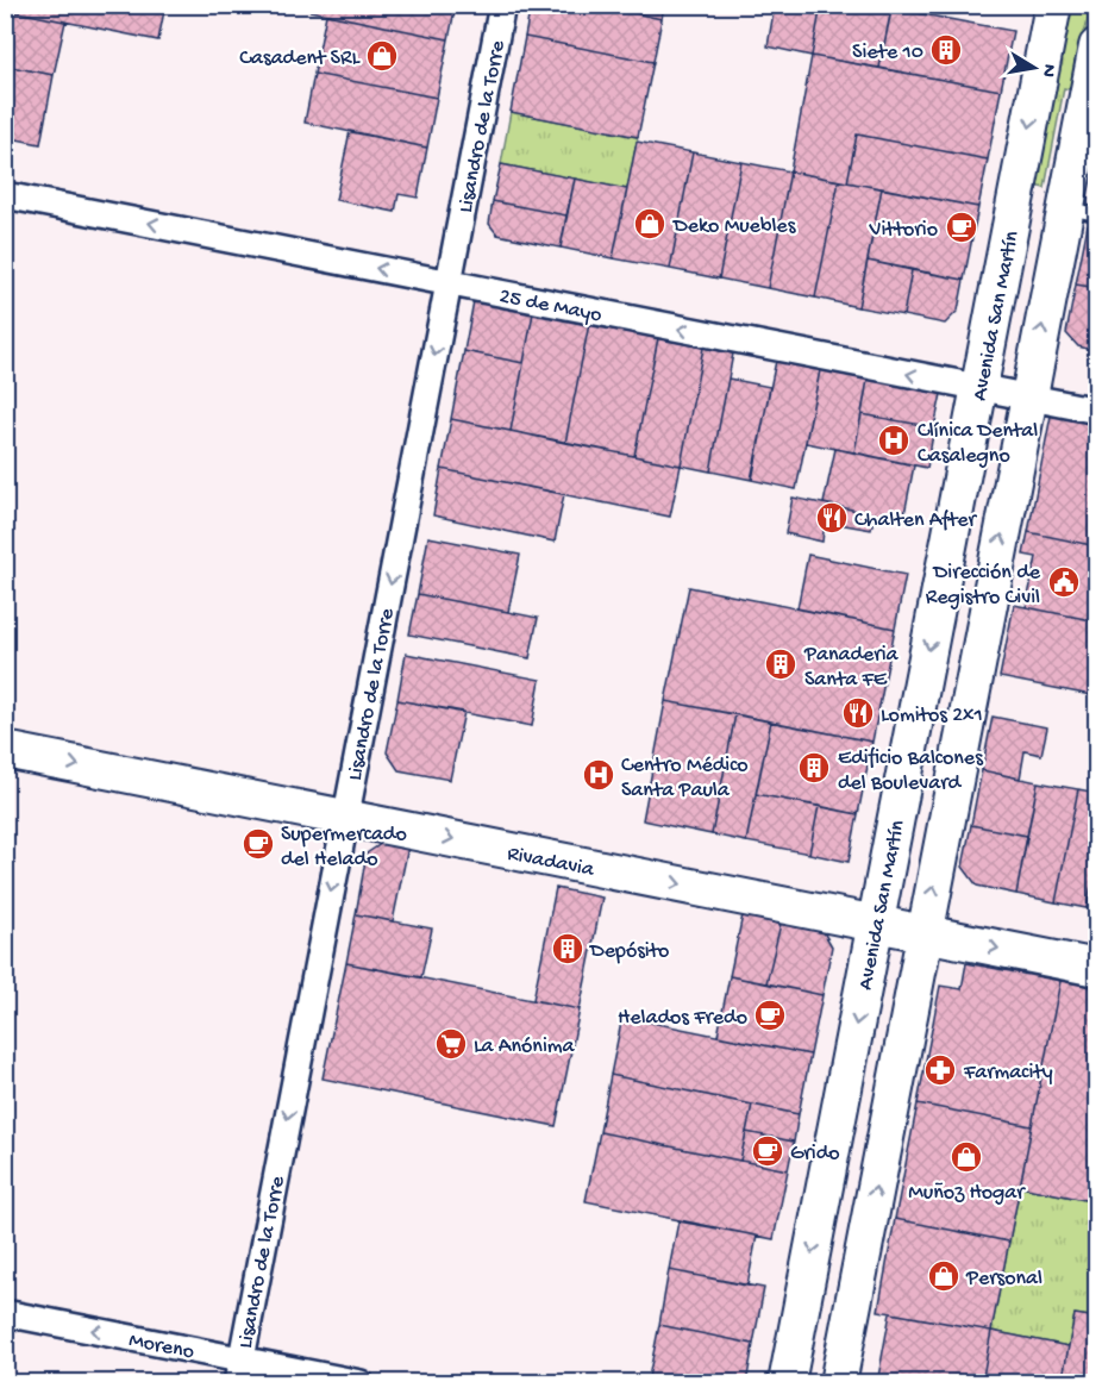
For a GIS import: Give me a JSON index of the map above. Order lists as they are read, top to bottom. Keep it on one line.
{"streets":{"main road":["Avenida San Martín","Rivadavia"],"street":["Lisandro de la Torre","25 de Mayo","Moreno"]},"crossings":[["Lisandro de la Torre","25 de Mayo"],["Lisandro de la Torre","Rivadavia"],["Lisandro de la Torre","Moreno"],["25 de Mayo","Avenida San Martín"],["Avenida San Martín","Rivadavia"]],"one_way":["Lisandro de la Torre","25 de Mayo","Rivadavia","Moreno"],"places":{"building":["Siete 10","Panaderia Santa FE","Edificio Balcones del Boulevard","Depósito"],"shop":["Casadent SRL","Deko Muebles","Muñoz Hogar","Personal"],"cafe":["Vittorio","Supermercado del Helado","Helados Fredo","Grido"],"hospital":["Clínica Dental Casalegno","Centro Médico Santa Paula"],"restaurant":["Chalten After","Lomitos 2x1"],"public building":["Dirección de Registro Civil"],"supermarket":["La Anónima"],"pharmacy":["Farmacity"]},"north":"right"}
